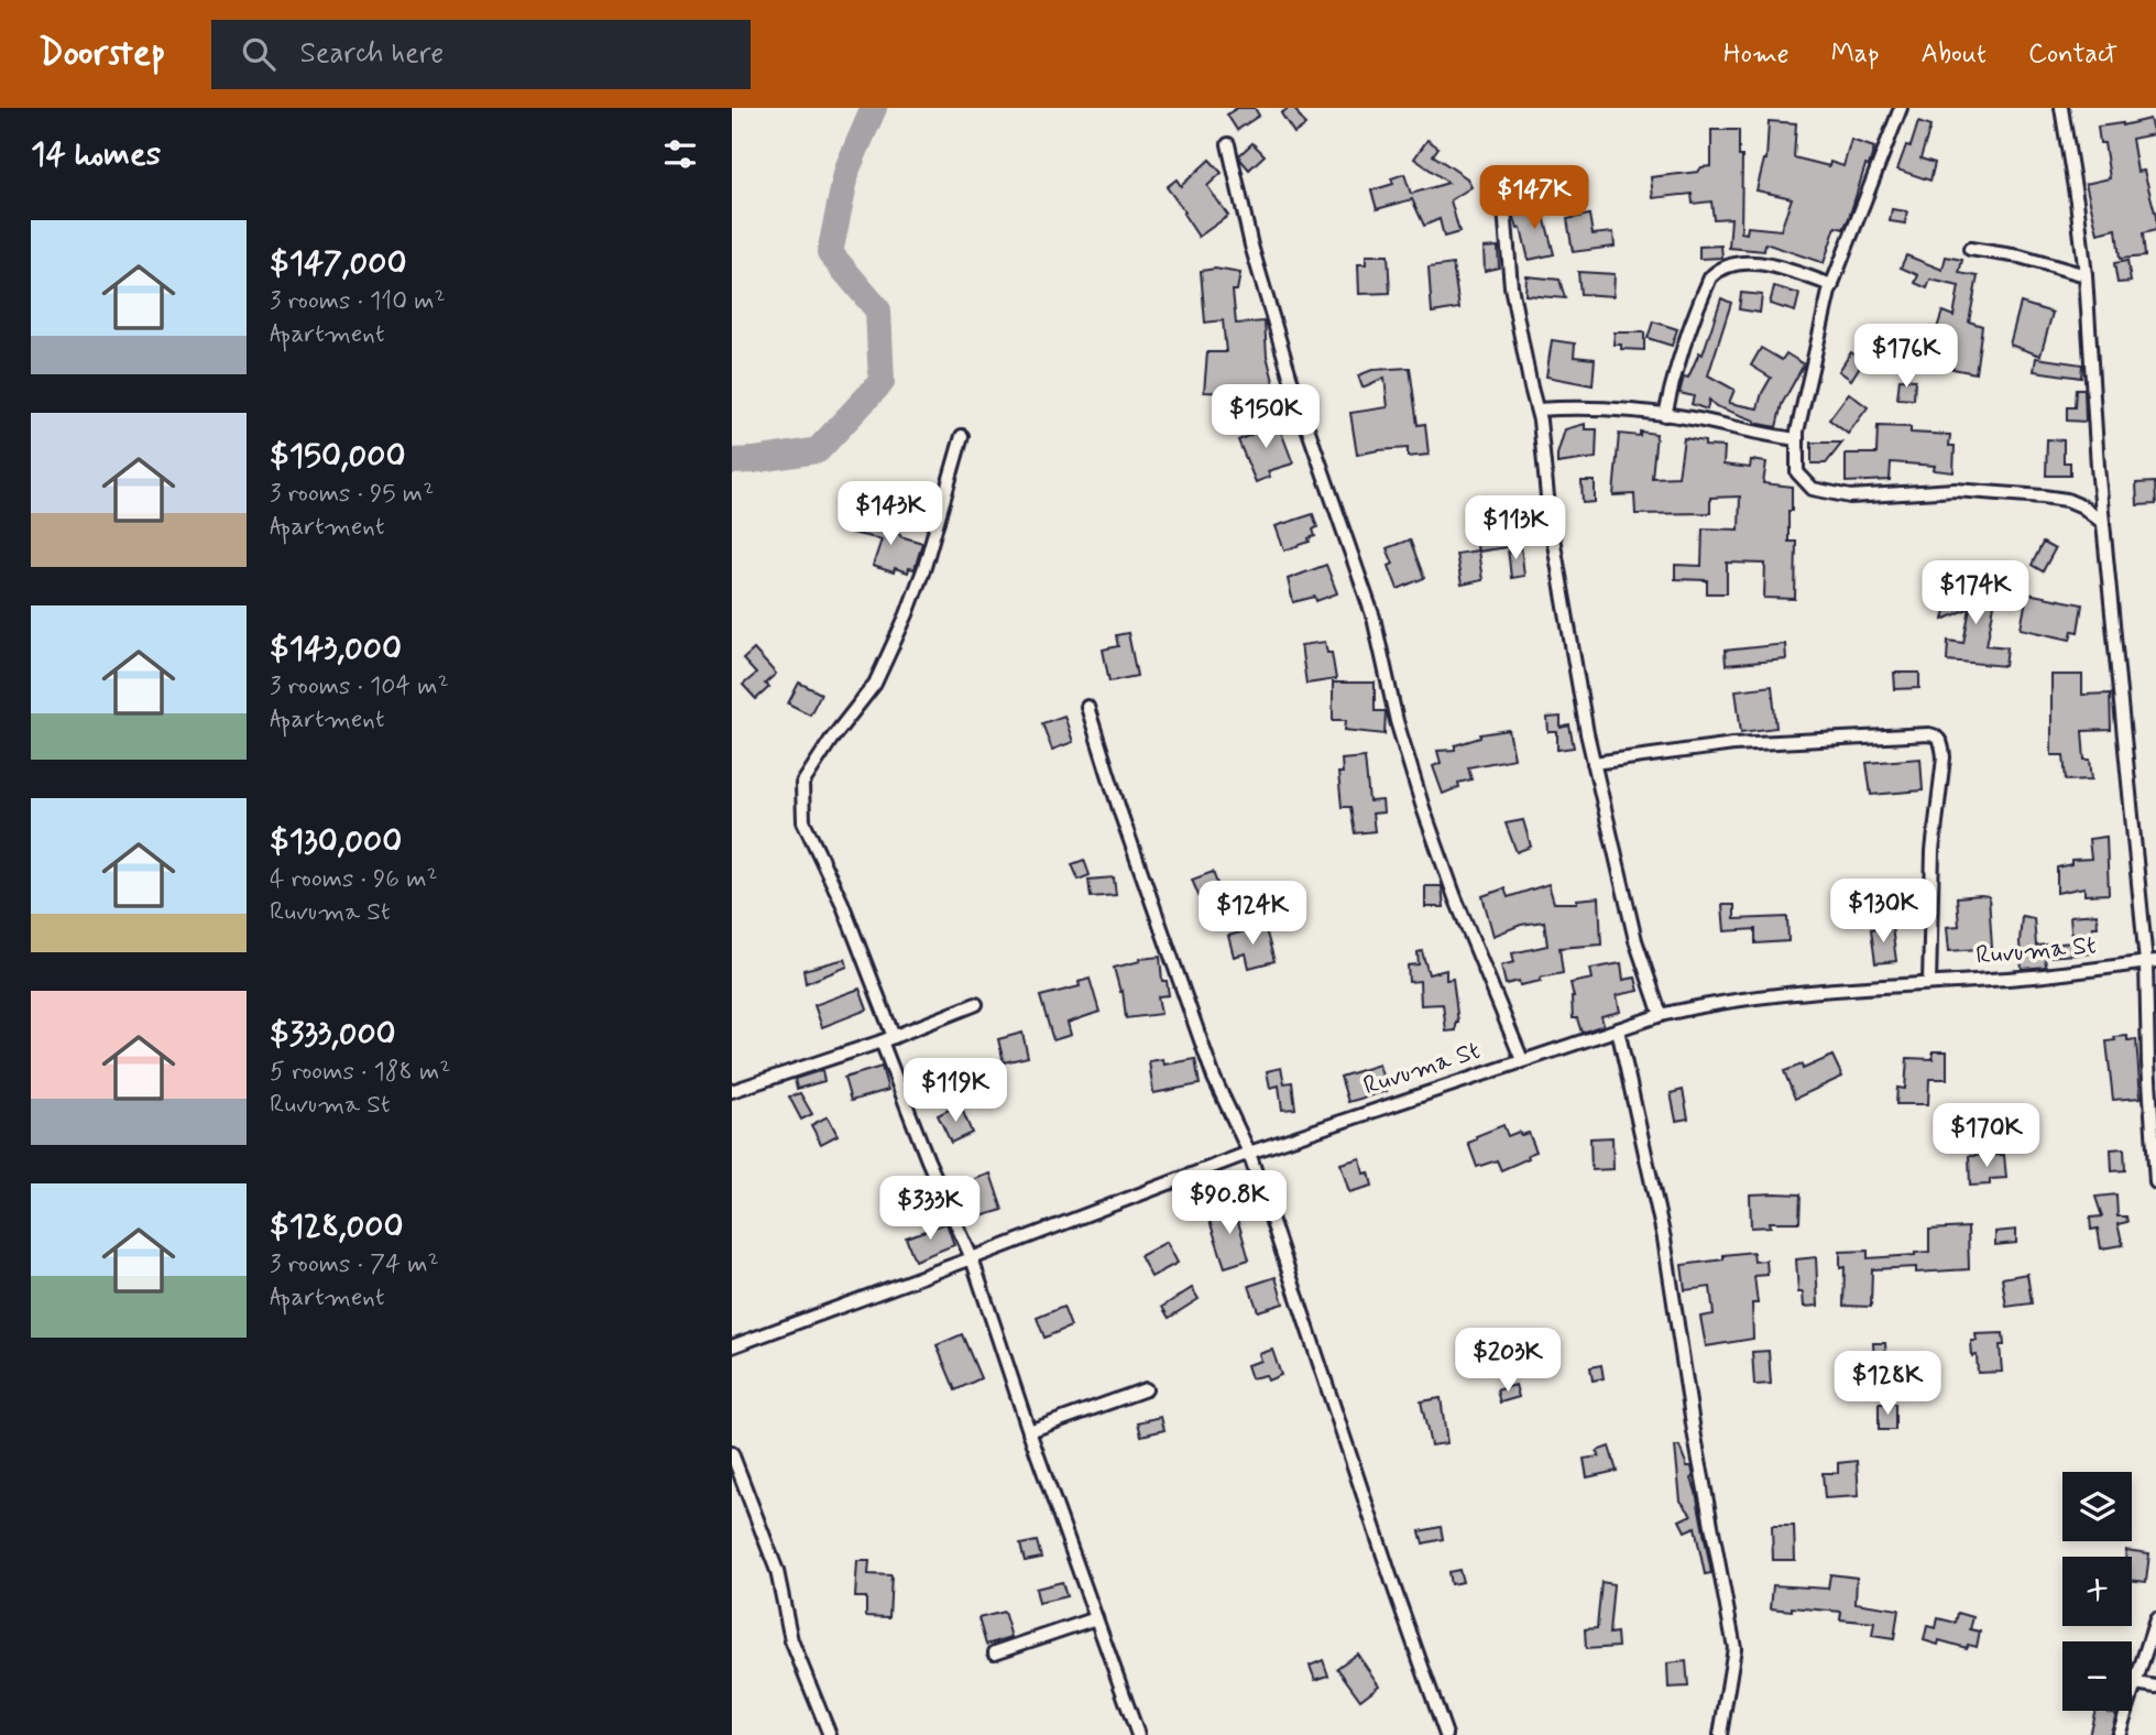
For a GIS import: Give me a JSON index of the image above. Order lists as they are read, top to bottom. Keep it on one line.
{"streets":{"street":["Ruvuma St"]},"page":{"header":"Doorstep","search":"Search here","nav":["Home","Map","About","Contact"],"heading":"14 homes","price":["$147K","$176K","$150K","$143K","$113K","$174K","$130K","$124K","$119K","$170K","$90.8K","$333K","$203K","$128K"],"list":[{"name":"$147,000","note":"3 rooms · 110 m² · Apartment"},{"name":"$150,000","note":"3 rooms · 95 m² · Apartment"},{"name":"$143,000","note":"3 rooms · 104 m² · Apartment"},{"name":"$130,000","note":"4 rooms · 96 m² · Ruvuma St"},{"name":"$333,000","note":"5 rooms · 188 m² · Ruvuma St"},{"name":"$128,000","note":"3 rooms · 74 m² · Apartment"}],"map_buttons":["+","−"]}}
